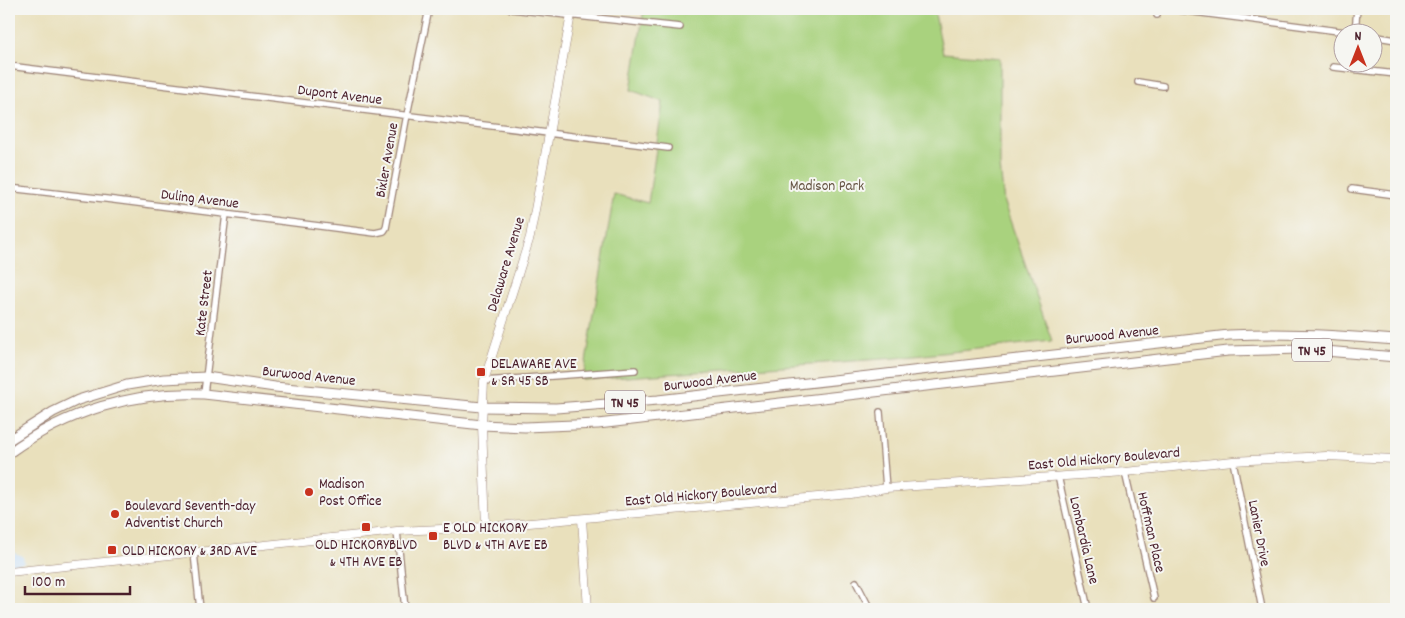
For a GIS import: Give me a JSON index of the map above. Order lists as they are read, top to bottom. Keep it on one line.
{"streets":{"main road":["Burwood Avenue","TN 45"],"street":["Dupont Avenue","Bixler Avenue","Duling Avenue","Delaware Avenue","Kate Street","East Old Hickory Boulevard","Hoffman Place","Lanier Drive","Lombardia Lane"]},"crossings":[["Dupont Avenue","Bixler Avenue"],["Dupont Avenue","Delaware Avenue"],["Bixler Avenue","Duling Avenue"],["Duling Avenue","Kate Street"],["Delaware Avenue","Burwood Avenue"],["Delaware Avenue","East Old Hickory Boulevard"],["Kate Street","Burwood Avenue"],["East Old Hickory Boulevard","Hoffman Place"],["East Old Hickory Boulevard","Lanier Drive"],["East Old Hickory Boulevard","Lombardia Lane"]],"parks":["Madison Park"],"places":{"transit":["DELAWARE AVE & SR 45 SB","OLD HICKORYBLVD & 4TH AVE EB","E OLD HICKORY BLVD & 4TH AVE EB","OLD HICKORY & 3RD AVE"],"other":["Madison Post Office","Boulevard Seventh-day Adventist Church"]},"scale_bar":"100 m","north":"top"}
